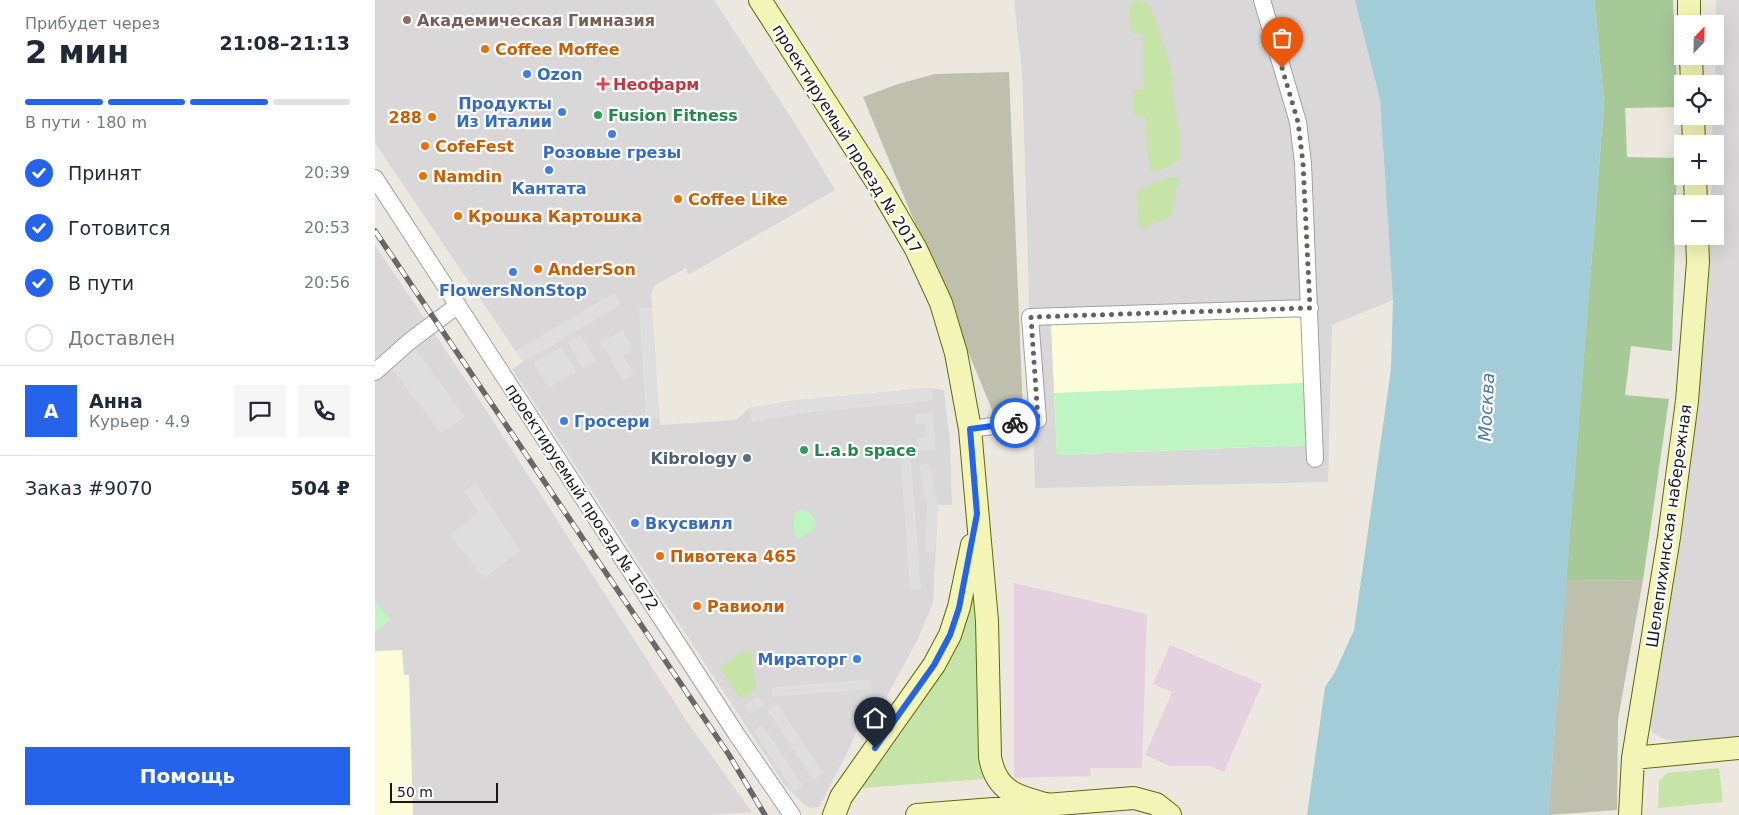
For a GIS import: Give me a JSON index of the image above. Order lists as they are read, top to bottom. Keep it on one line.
{"streets":{"street":["проектируемый проезд № 2017","проектируемый проезд № 1672","Шелепихинская набережная"]},"water":["Москва"],"places":{"other":["Академическая Гимназия","Coffee Moffee","Ozon","Продукты Из Италии","Fusion Fitness","288","Розовые грезы","CofeFest","Кантата","Namdin","Coffee Like","Крошка Картошка","AnderSon","FlowersNonStop","Гросери","L.a.b space","Kibrology","Вкусвилл","Пивотека 465","Равиоли","Мираторг"],"health":["Неофарм"]},"scale_bar":"50 m","north":"top","page":{"heading":["2 мин","Прибудет через","21:08–21:13"],"panel":["Анна","Курьер · 4.9","Заказ #9070","504 ₽"],"map_buttons":["+","−"],"bar":"В пути · 180 m","list":[["Принят","20:39"],["Готовится","20:53"],["В пути","20:56"],"Доставлен"],"round":"А","buttons":"Помощь","scale":"50 m"}}
